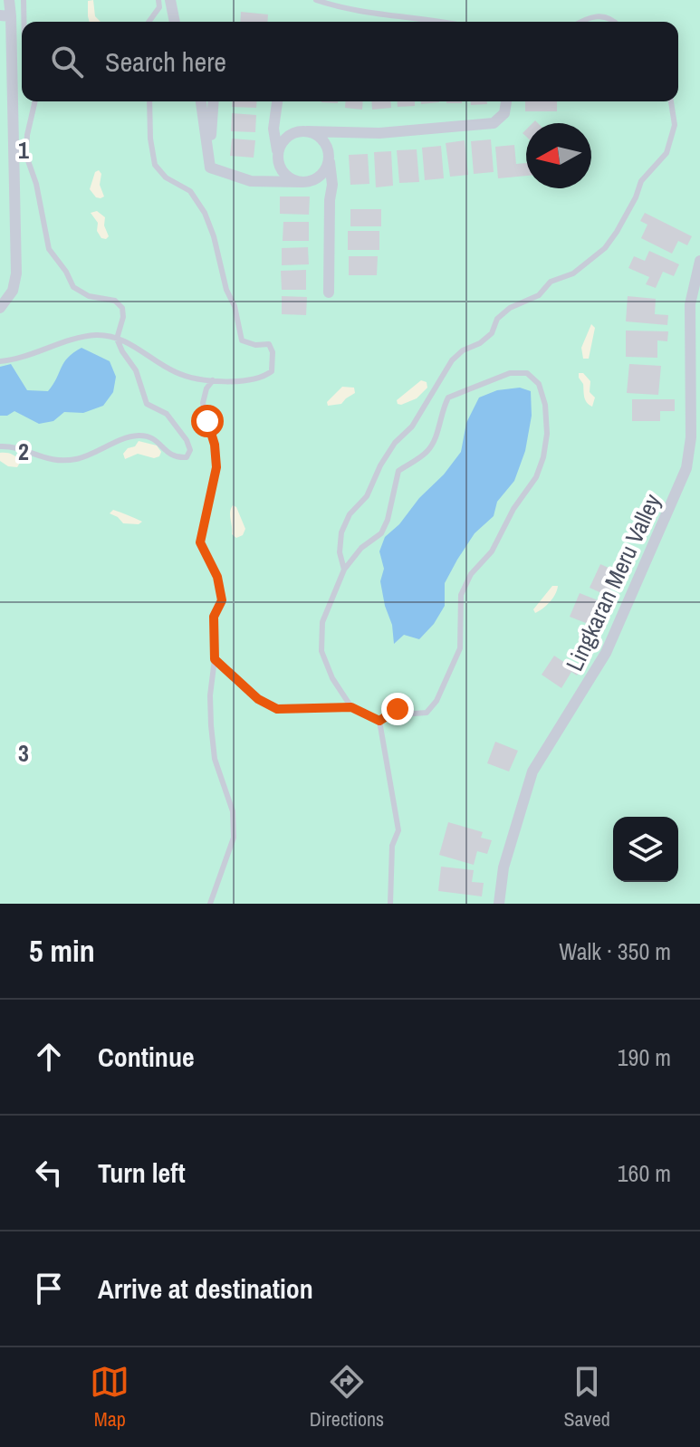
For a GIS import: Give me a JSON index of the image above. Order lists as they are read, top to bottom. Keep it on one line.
{"streets":{"street":["Lingkaran Meru Valley"]},"north":"left","page":{"search":"Search here","heading":["5 min","Walk · 350 m"],"list":[["Continue","190 m"],["Turn left","160 m"],"Arrive at destination"],"nav":["Map","Directions","Saved"]},"grid":{"rows":["1","2","3"]}}
